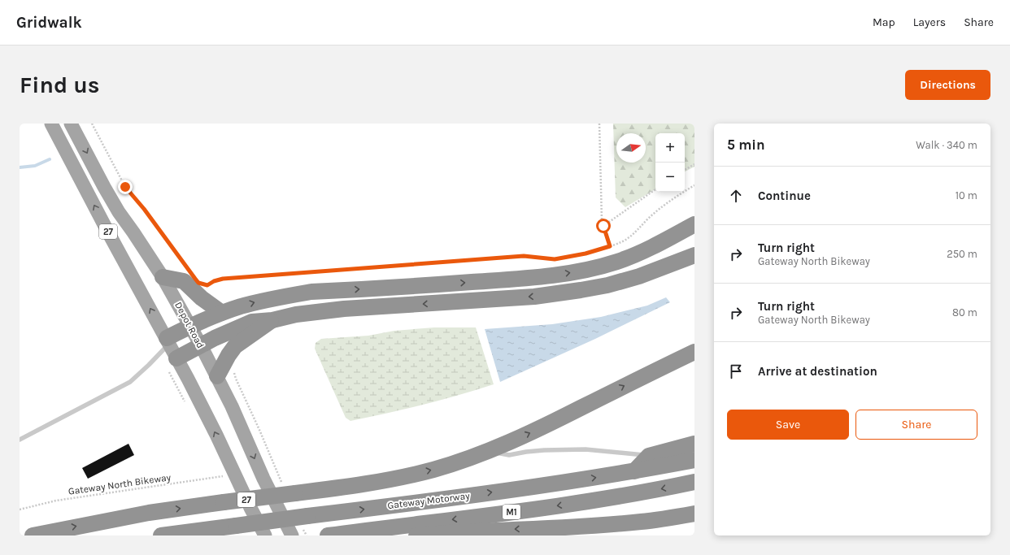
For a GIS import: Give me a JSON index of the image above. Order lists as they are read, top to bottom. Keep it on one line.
{"streets":{"highway":["Gateway Motorway","M1"],"main road":["27","Depot Road"],"path":["Gateway North Bikeway"]},"north":"right","page":{"header":"Gridwalk","nav":["Map","Layers","Share"],"buttons":["Directions",["Save","Share"]],"title":"Find us","heading":["5 min","Walk · 340 m"],"map_buttons":["+","−"],"list":[["Continue","10 m"],["Turn right","Gateway North Bikeway","250 m"],["Turn right","Gateway North Bikeway","80 m"],"Arrive at destination"]}}
